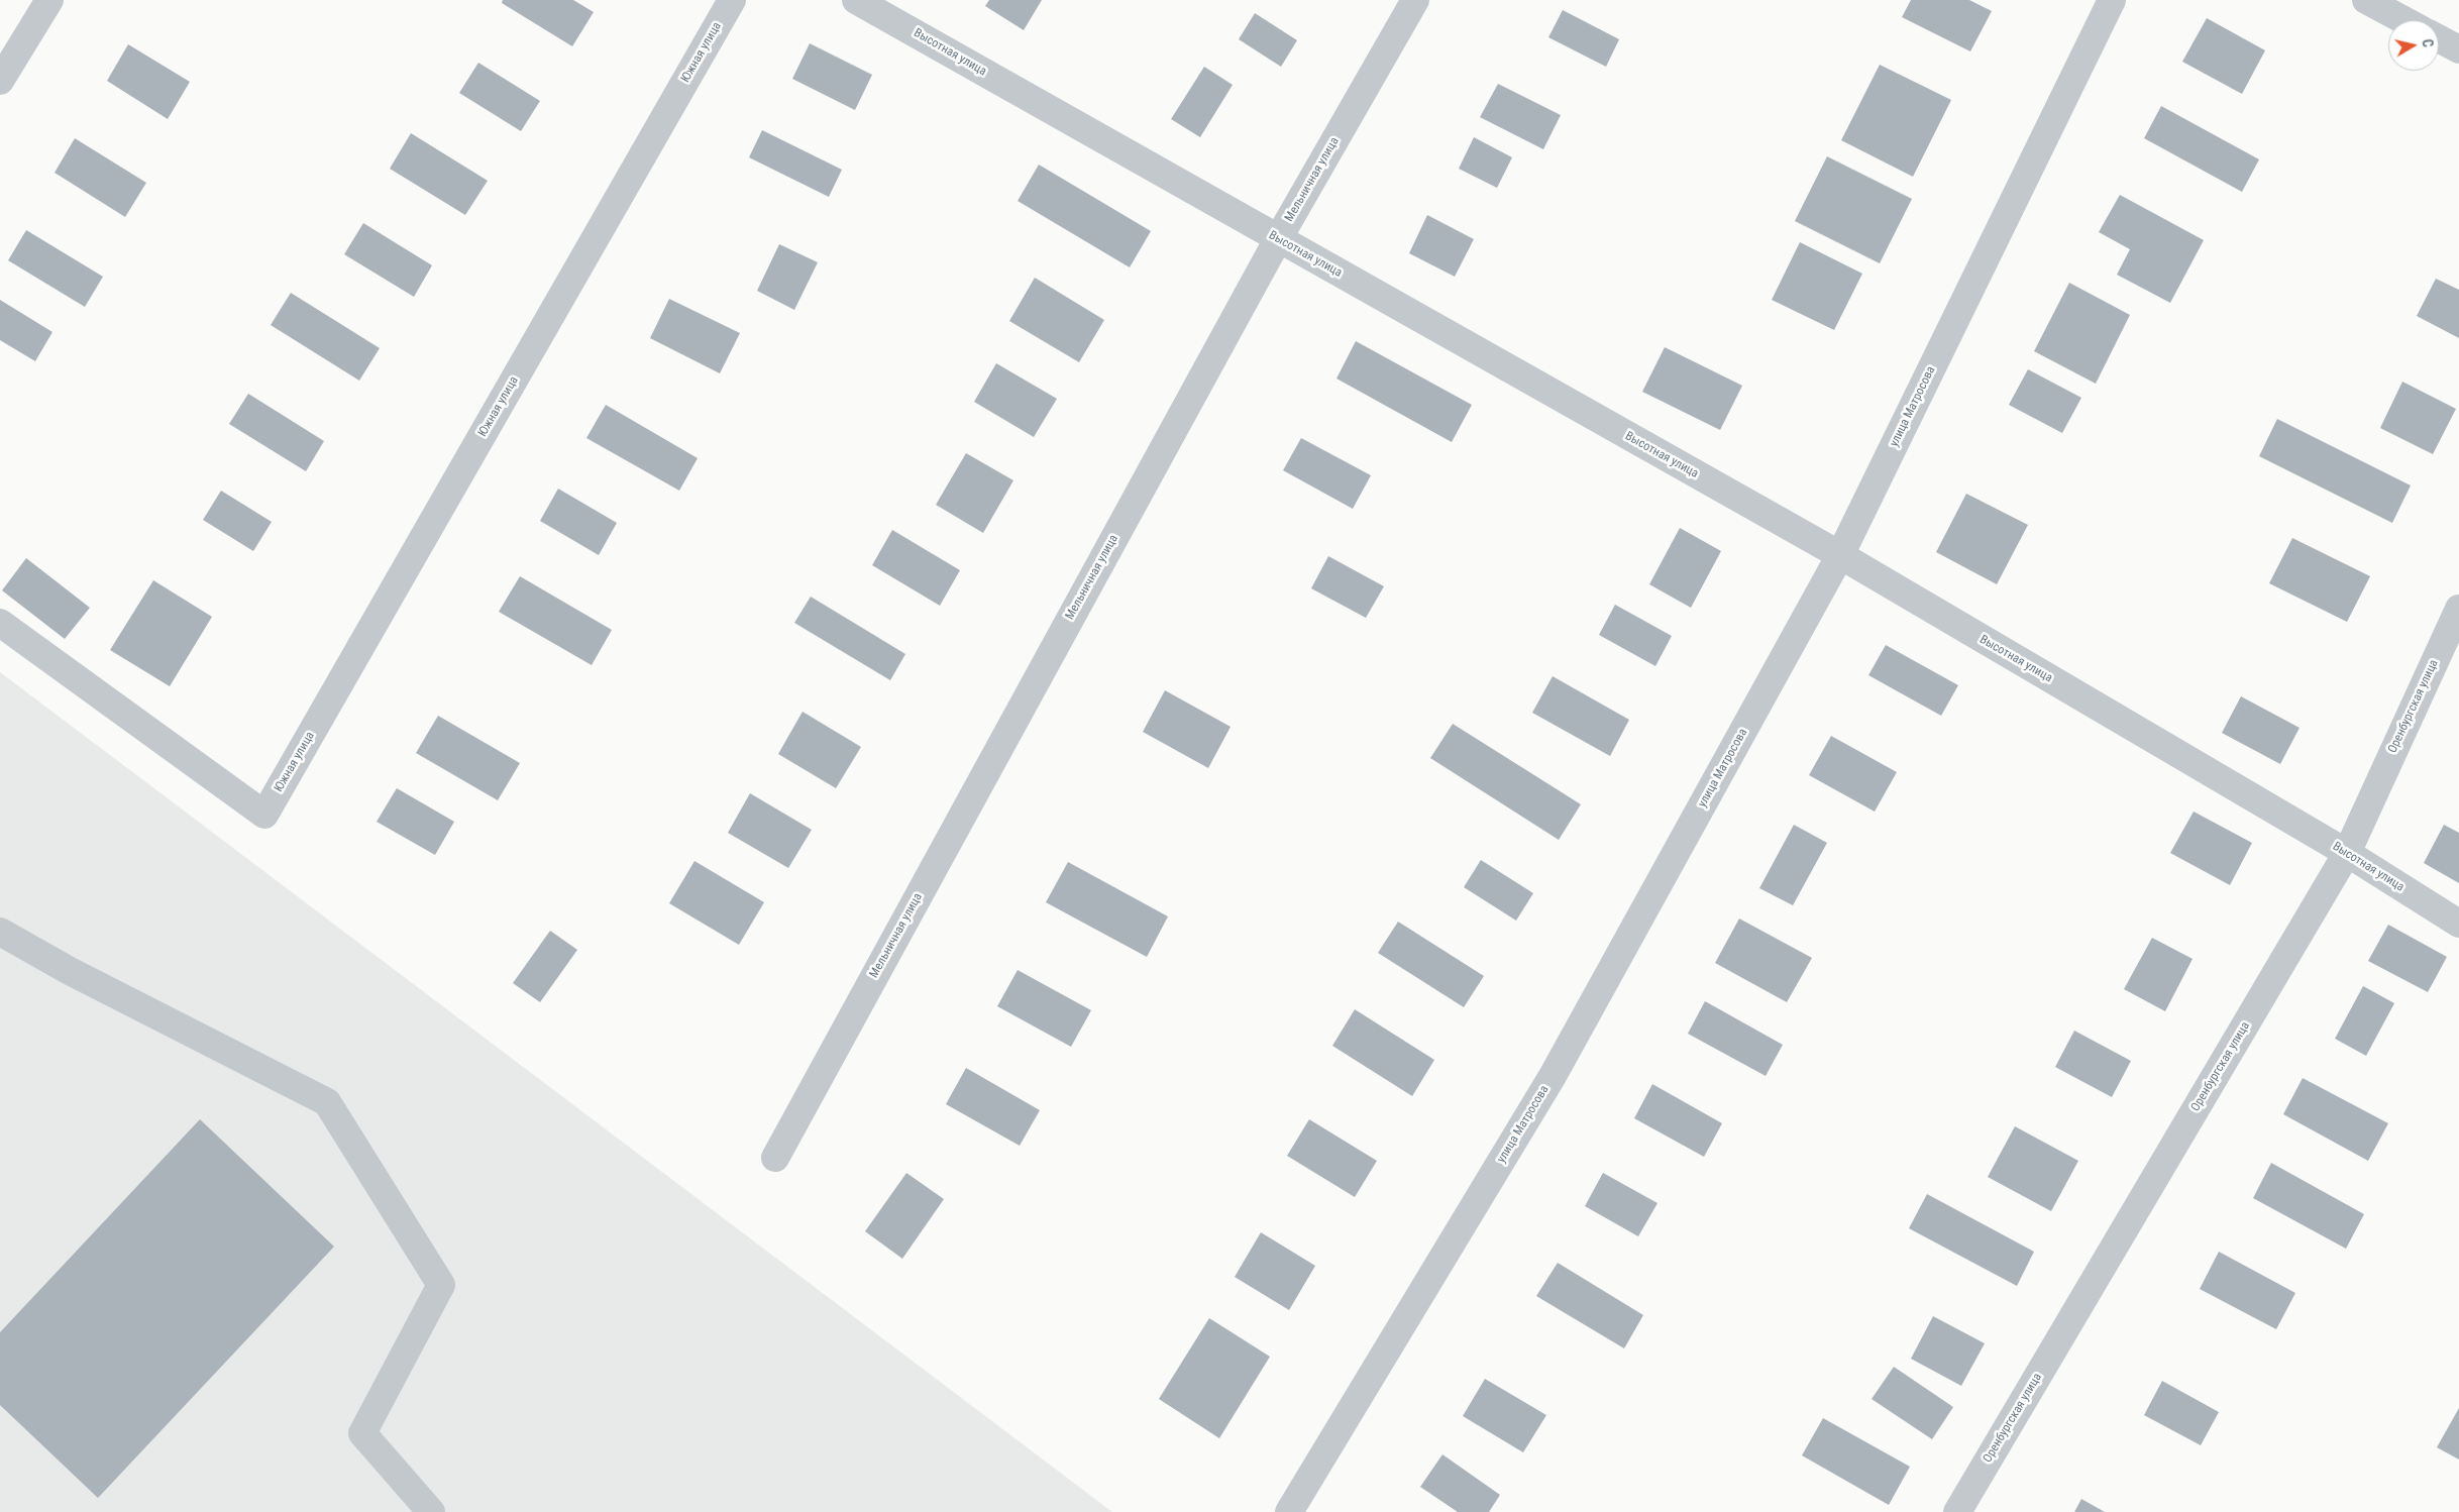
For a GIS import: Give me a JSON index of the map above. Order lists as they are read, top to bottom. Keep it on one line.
{"streets":{"street":["Южная улица","Высотная улица","Мельничная улица","улица Матросова","Оренбургская улица"]},"crossings":[["Высотная улица","Мельничная улица"],["Высотная улица","улица Матросова"],["Высотная улица","Оренбургская улица"]],"north":"right"}
